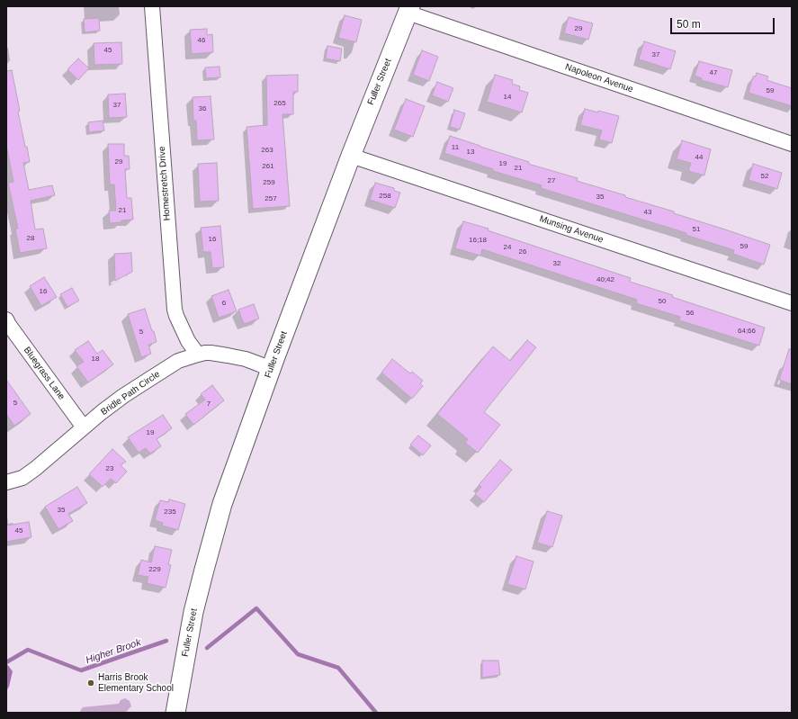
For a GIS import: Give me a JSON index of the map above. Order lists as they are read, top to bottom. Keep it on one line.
{"streets":{"street":["Napoleon Avenue","Fuller Street","Homestretch Drive","Munsing Avenue","Bluegrass Lane","Bridle Path Circle"]},"crossings":[["Napoleon Avenue","Fuller Street"],["Fuller Street","Munsing Avenue"],["Fuller Street","Bridle Path Circle"],["Homestretch Drive","Bridle Path Circle"],["Bluegrass Lane","Bridle Path Circle"]],"water":["Higher Brook"],"places":["Harris Brook Elementary School"],"house_numbers":["29","46","45","37","47","59","14","265","37","36","11","263","13","44","29","19","261","21","52","27","259","258","35","257","21","43","51","28","16","16;18","59","24","26","32","40;42","16","50","6","56","64;66","5","18","5","7","19","23","35","235","45","229"],"scale_bar":"50 m"}
